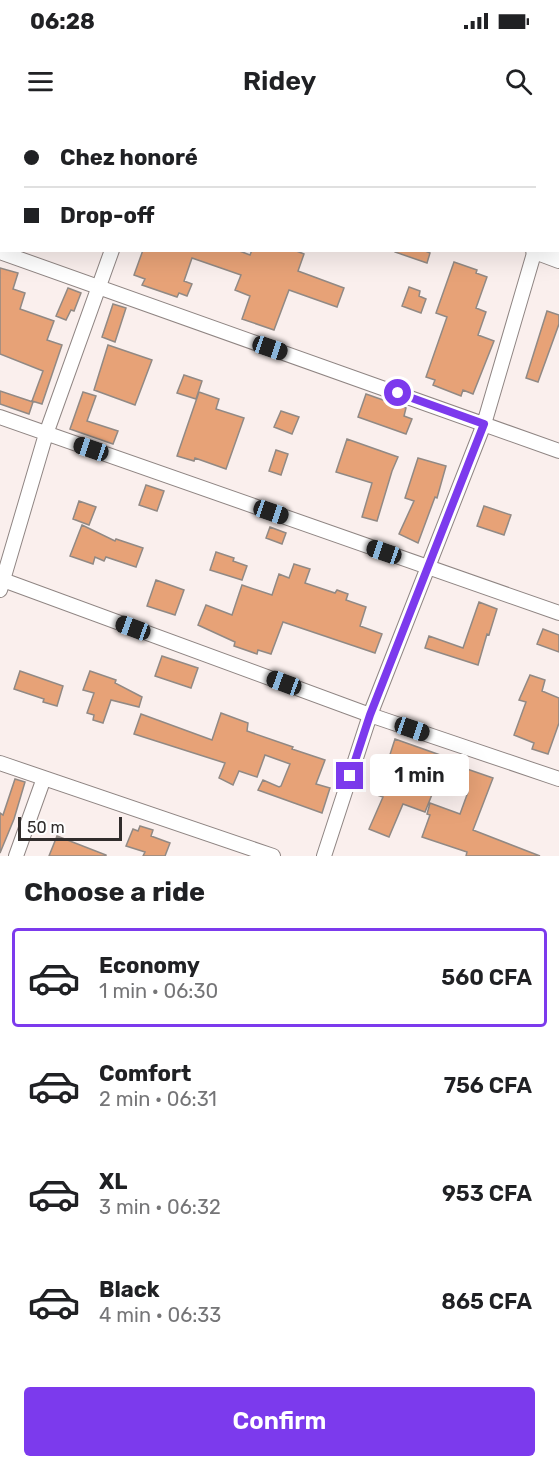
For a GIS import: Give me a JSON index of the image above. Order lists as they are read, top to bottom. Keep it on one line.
{"scale_bar":"50 m","page":{"status":"06:28","header":"Ridey","banner":["Chez honoré","Drop-off"],"bubble":"1 min","scale":"50 m","heading":"Choose a ride","list":[{"name":"Economy","note":"1 min · 06:30","value":"560 CFA"},{"name":"Comfort","note":"2 min · 06:31","value":"756 CFA"},{"name":"XL","note":"3 min · 06:32","value":"953 CFA"},{"name":"Black","note":"4 min · 06:33","value":"865 CFA"}],"buttons":"Confirm"}}
